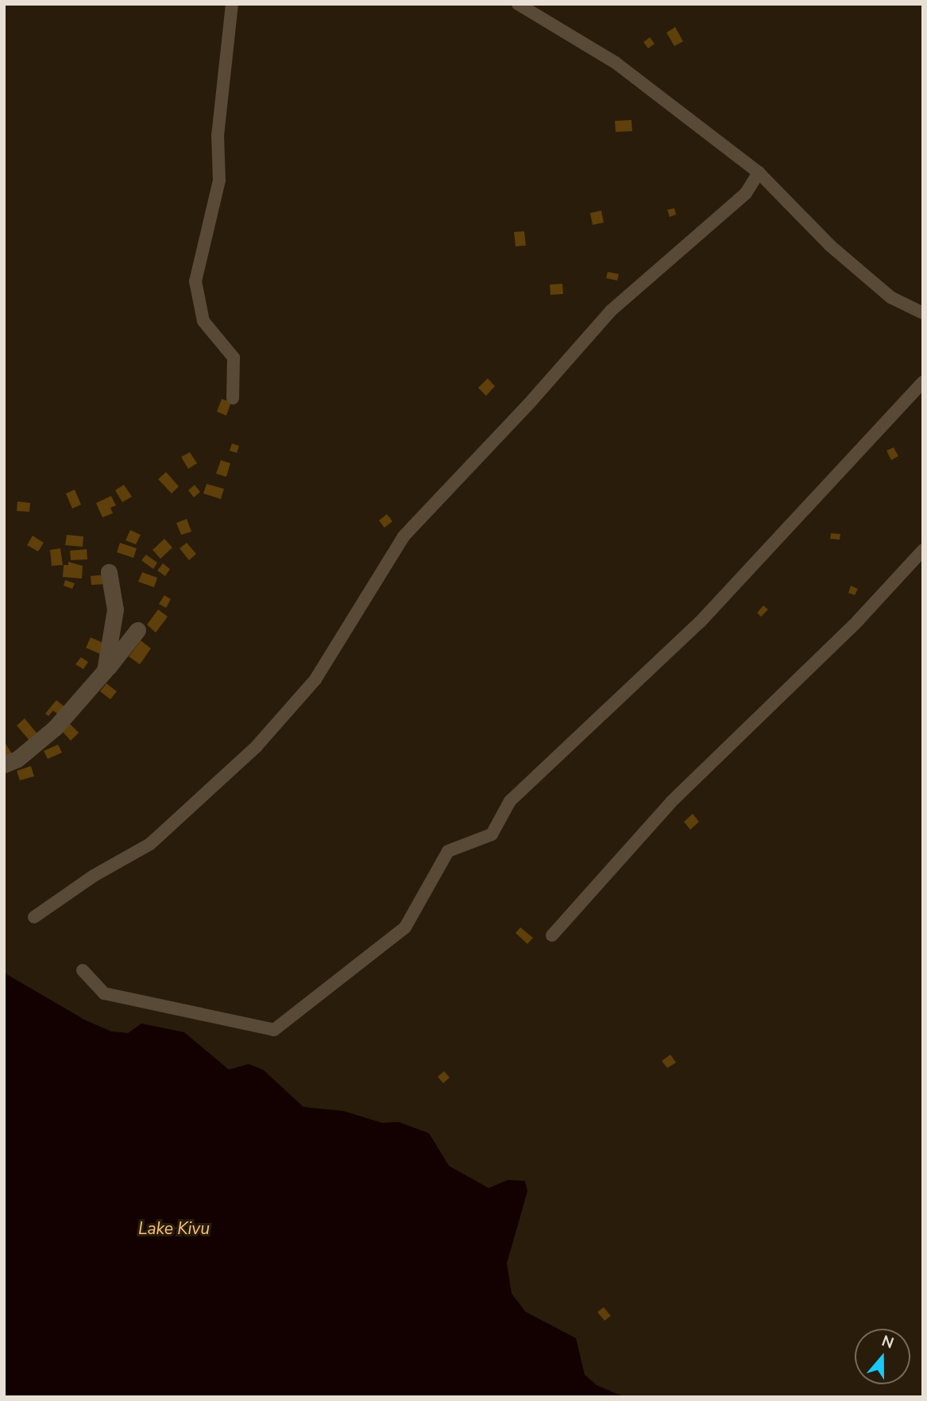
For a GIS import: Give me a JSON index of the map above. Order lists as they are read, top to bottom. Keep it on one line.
{"water":["Lake Kivu"],"north":"top"}
